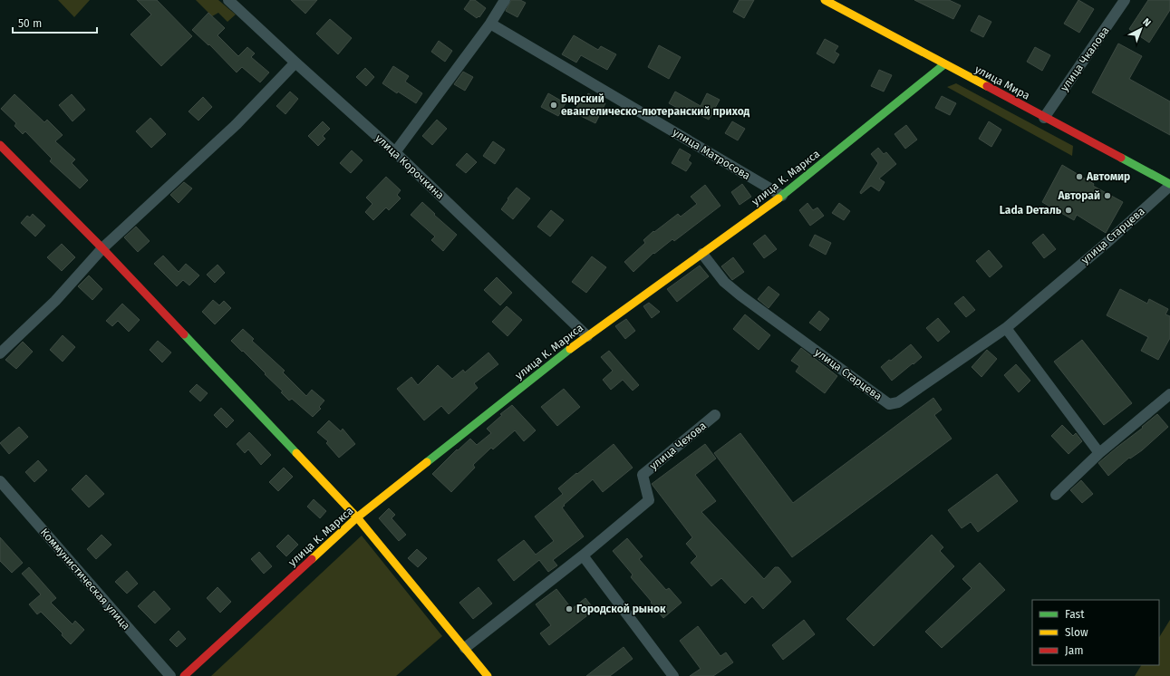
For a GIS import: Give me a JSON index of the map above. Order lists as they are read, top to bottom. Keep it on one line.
{"streets":{"main road":["улица Мира","улица К. Маркса"],"street":["улица Чкалова","улица Матросова","улица Корочкина","улица Старцева","улица Чехова","Коммунистическая улица"]},"crossings":[["улица Чкалова","улица Мира"],["улица Мира","улица К. Маркса"],["улица Мира","улица Старцева"],["улица Матросова","улица К. Маркса"],["улица Корочкина","улица К. Маркса"],["улица К. Маркса","улица Старцева"]],"places":["Бирский евангелическо-лютеранский приход","Автомир","Авторай","Lada Dеталь","Городской рынок"],"legend":["Fast","Slow","Jam"],"scale_bar":"50 m","north":"top right"}
